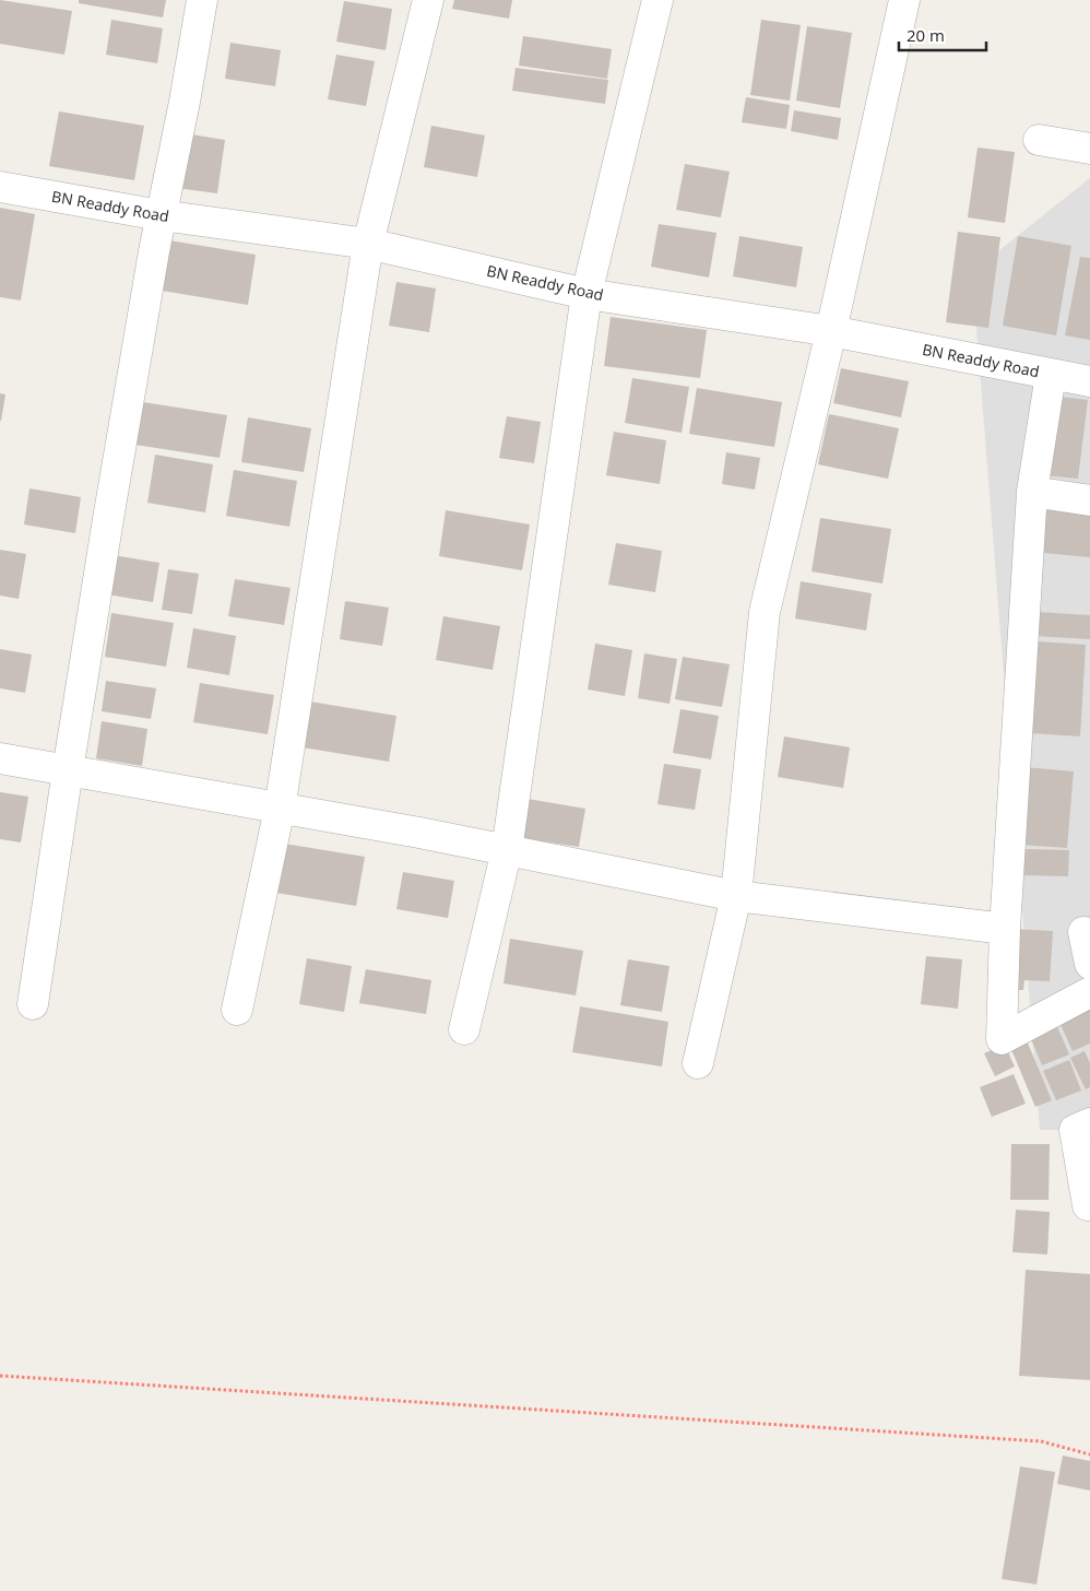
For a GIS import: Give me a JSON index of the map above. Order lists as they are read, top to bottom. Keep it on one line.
{"streets":{"street":["BN Readdy Road"]},"scale_bar":"20 m"}
